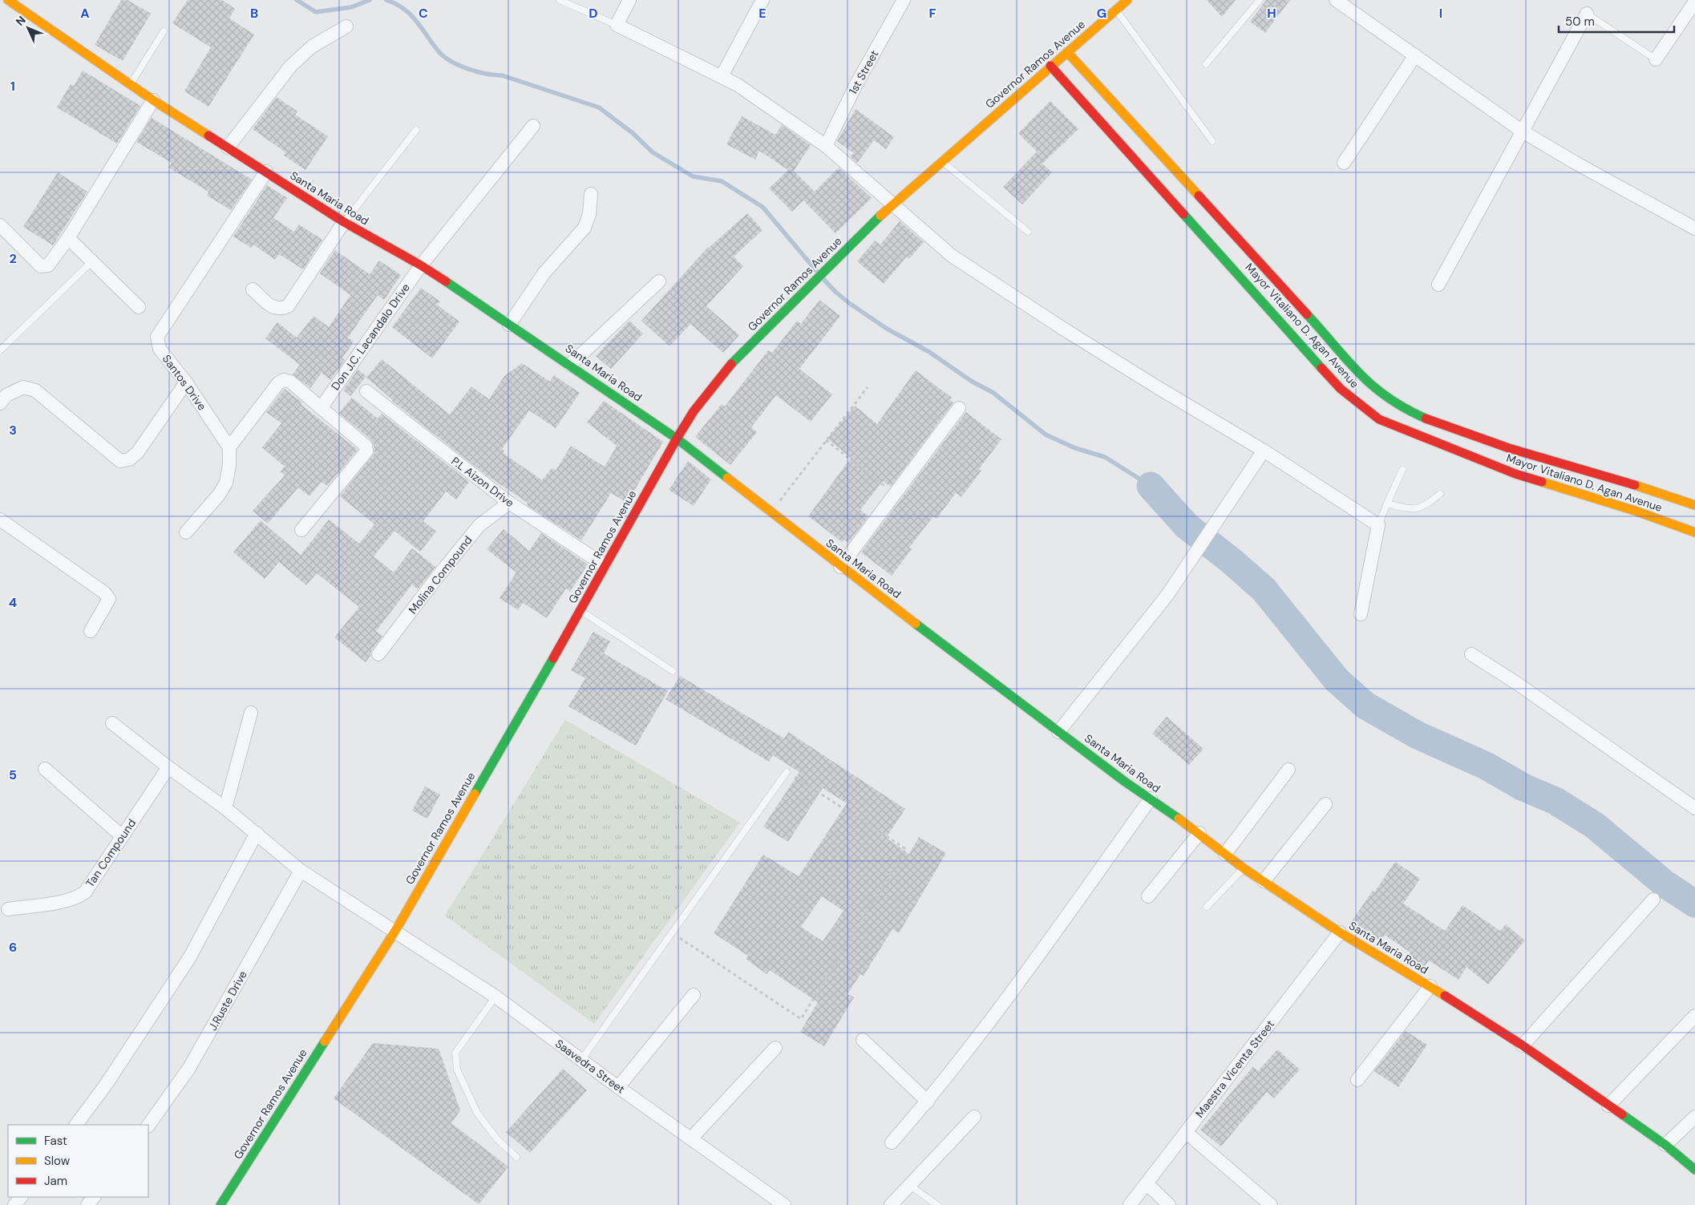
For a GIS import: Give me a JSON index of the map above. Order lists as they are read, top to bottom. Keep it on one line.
{"streets":{"main road":["Governor Ramos Avenue","Santa Maria Road","Mayor Vitaliano D. Agan Avenue"],"street":["1st Street","Don J.C. Lacandalo Drive","Santos Drive","P.L Aizon Drive","Molina Compound","Tan Compound","J.Ruste Drive","Saavedra Street","Maestra Vicenta Street"]},"crossings":[["Governor Ramos Avenue","Santa Maria Road"],["Governor Ramos Avenue","Mayor Vitaliano D. Agan Avenue"],["Governor Ramos Avenue","P.L Aizon Drive"],["Governor Ramos Avenue","Saavedra Street"],["Santa Maria Road","Don J.C. Lacandalo Drive"],["Santa Maria Road","Santos Drive"],["Santa Maria Road","Maestra Vicenta Street"],["P.L Aizon Drive","Molina Compound"],["Tan Compound","Saavedra Street"],["J.Ruste Drive","Saavedra Street"]],"legend":["Fast","Slow","Jam"],"scale_bar":"50 m","north":"top left","grid":{"columns":["A","B","C","D","E","F","G","H","I"],"rows":["1","2","3","4","5","6"]}}
